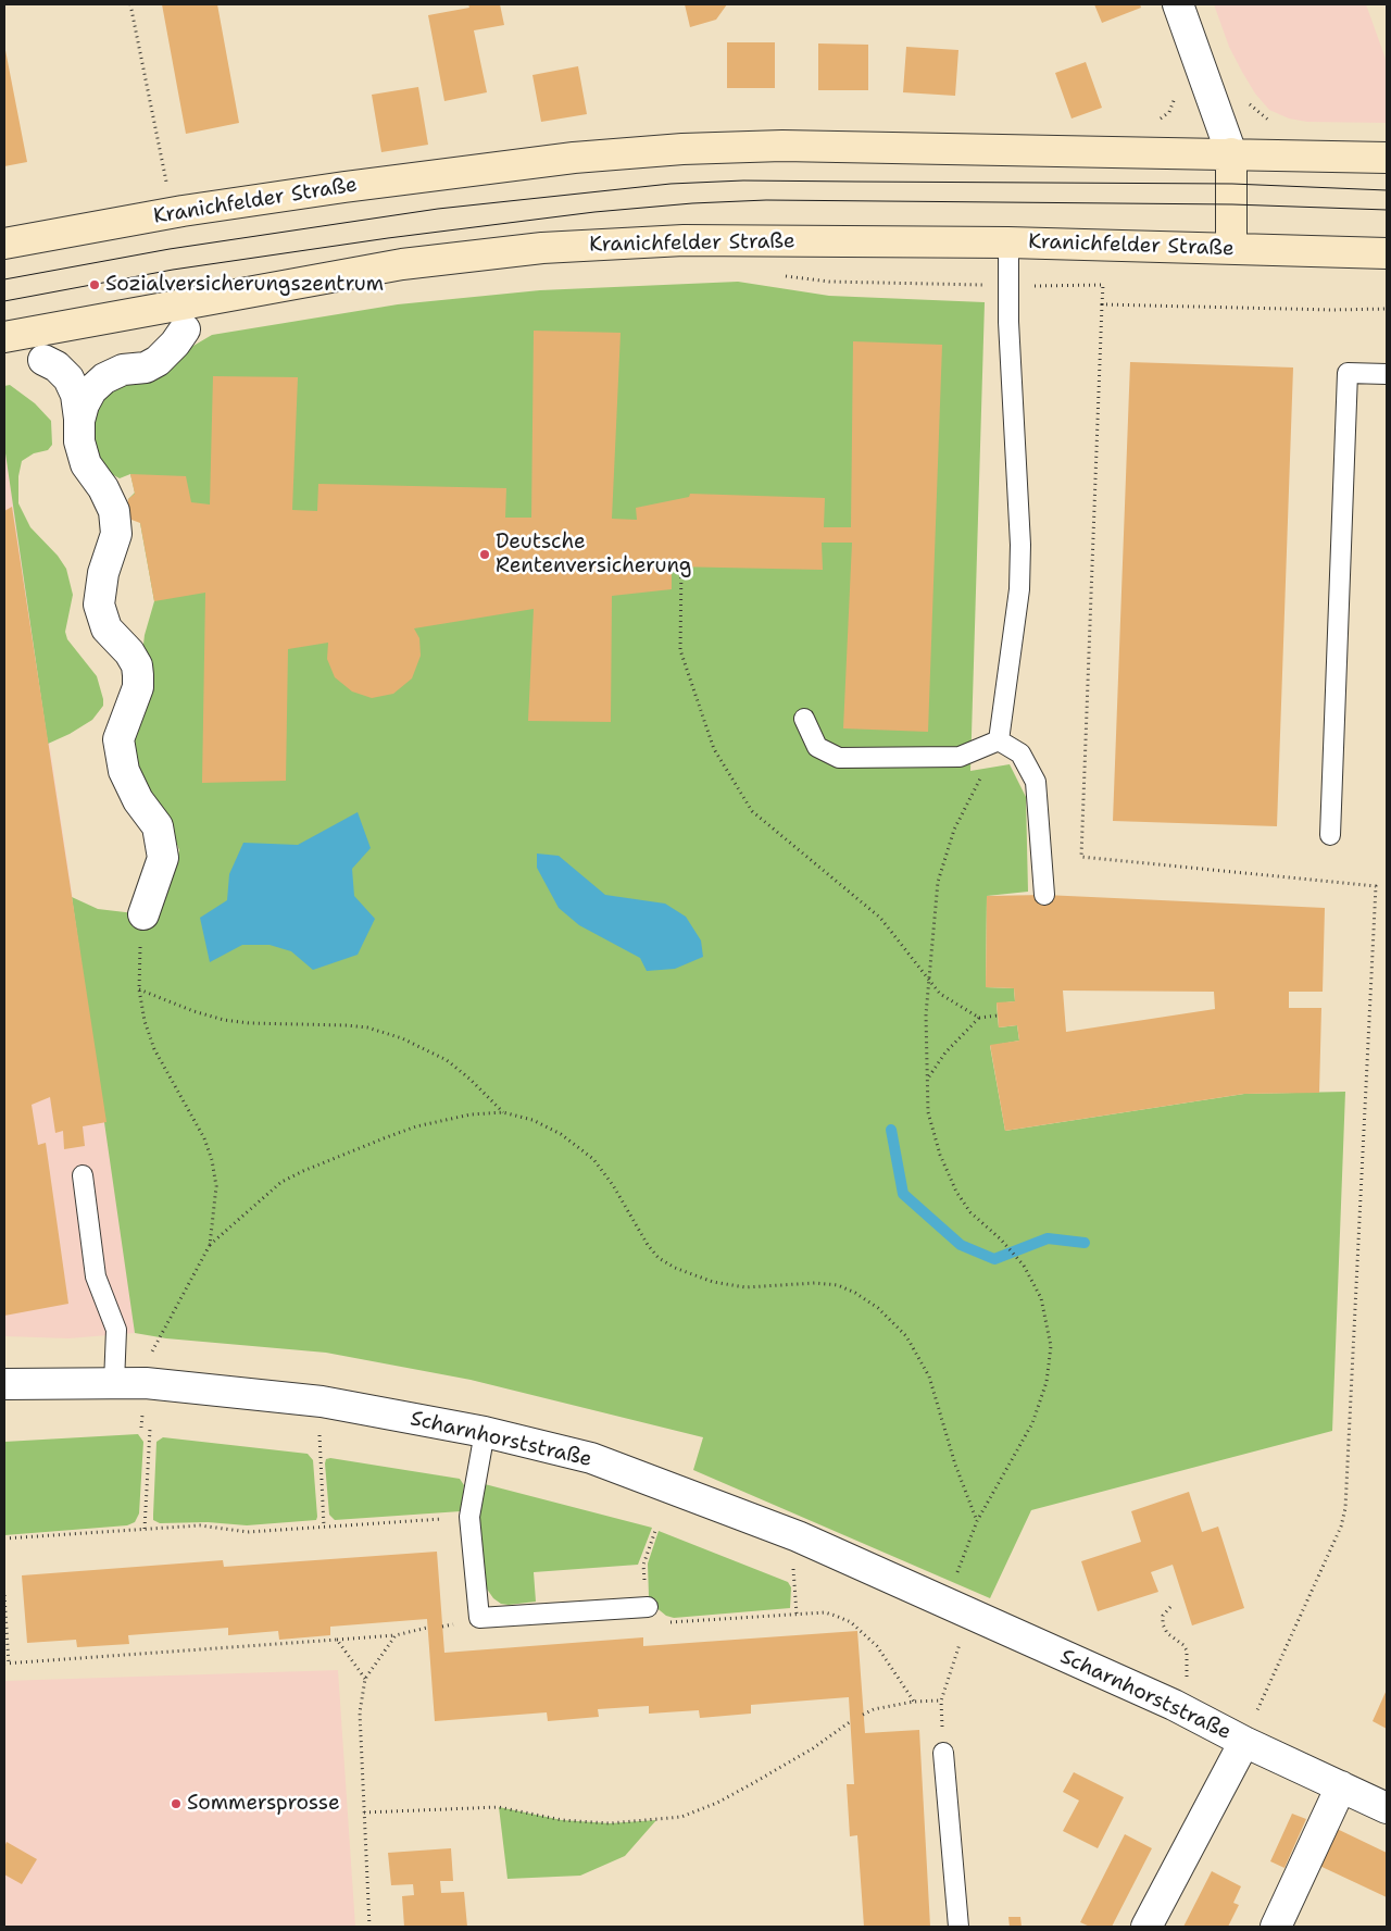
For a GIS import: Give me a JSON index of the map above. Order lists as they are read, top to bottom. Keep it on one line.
{"streets":{"main road":["Kranichfelder Straße"],"street":["Scharnhorststraße"]},"places":["Sozialversicherungszentrum","Deutsche Rentenversicherung","Sommersprosse"]}
